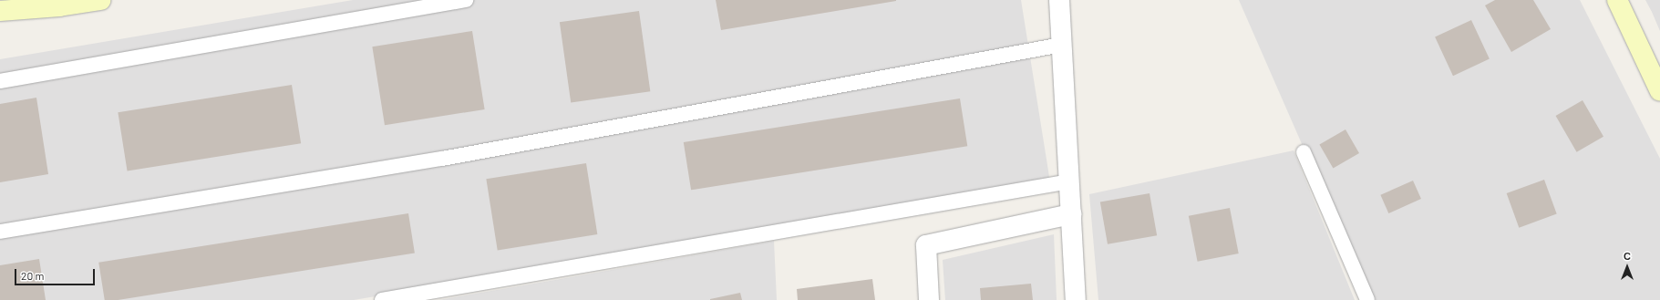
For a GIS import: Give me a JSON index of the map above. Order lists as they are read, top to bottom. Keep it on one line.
{"scale_bar":"20 m","north":"top"}
